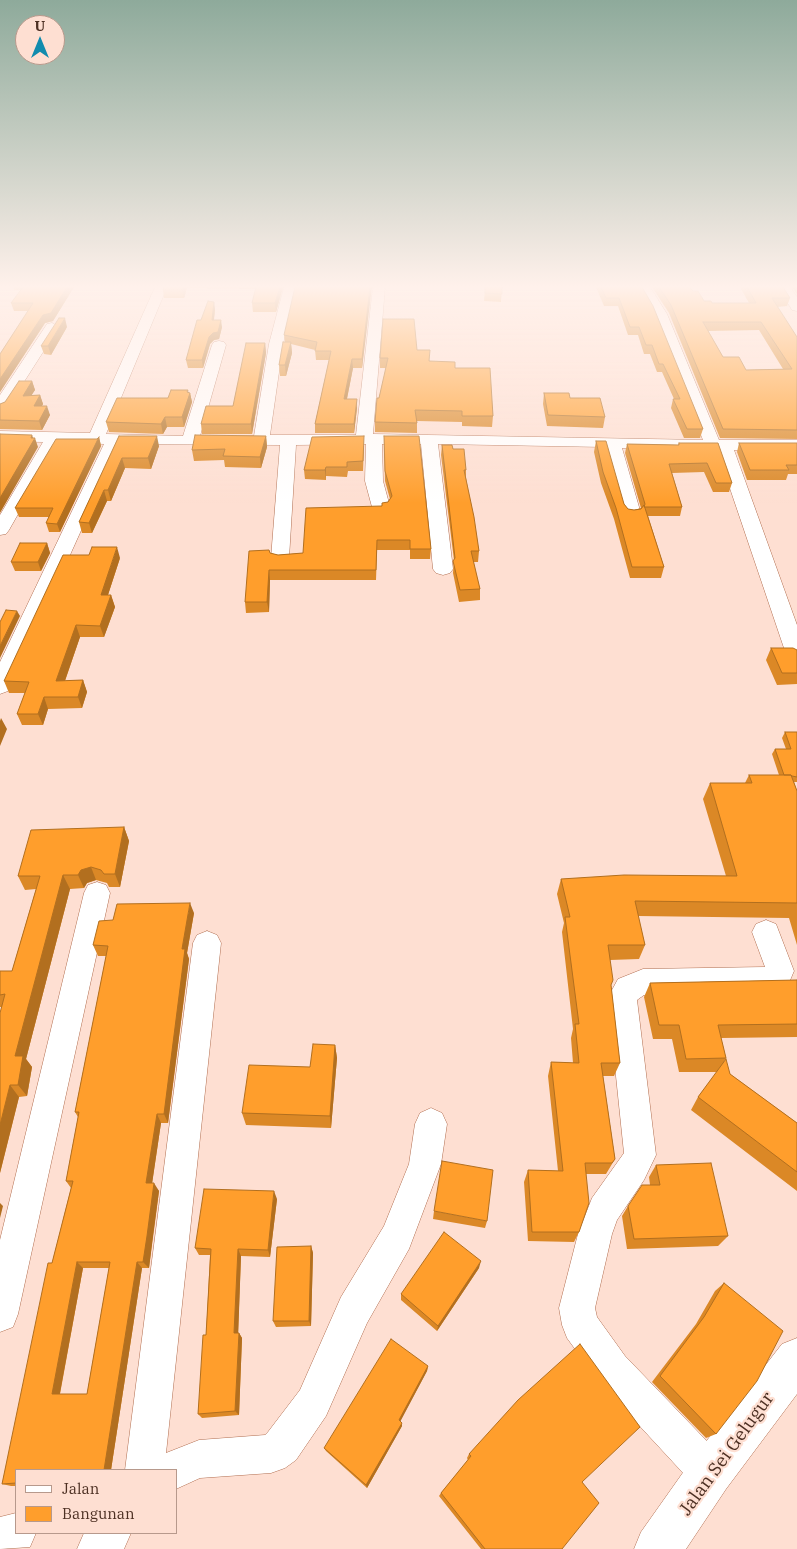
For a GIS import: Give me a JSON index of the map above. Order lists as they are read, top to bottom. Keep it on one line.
{"streets":{"main road":["Jalan Sei Gelugur"]},"legend":["Jalan","Bangunan"],"north":"top"}
